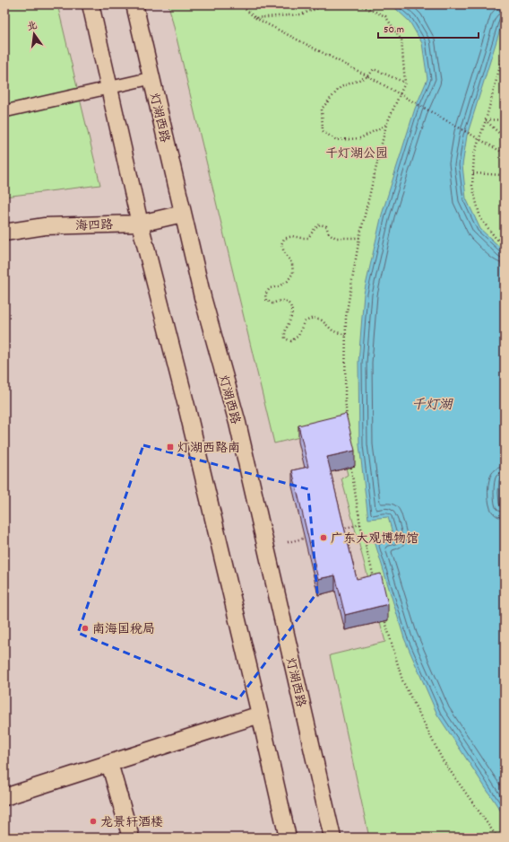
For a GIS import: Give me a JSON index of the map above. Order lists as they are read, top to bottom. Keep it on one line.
{"streets":{"main road":["灯湖西路","海四路"]},"crossings":[["灯湖西路","海四路"]],"water":["千灯湖"],"parks":["千灯湖公园"],"places":{"transit":["灯湖西路南"],"other":["广东大观博物馆","南海国税局","龙景轩酒楼"]},"scale_bar":"50 m","north":"top"}
